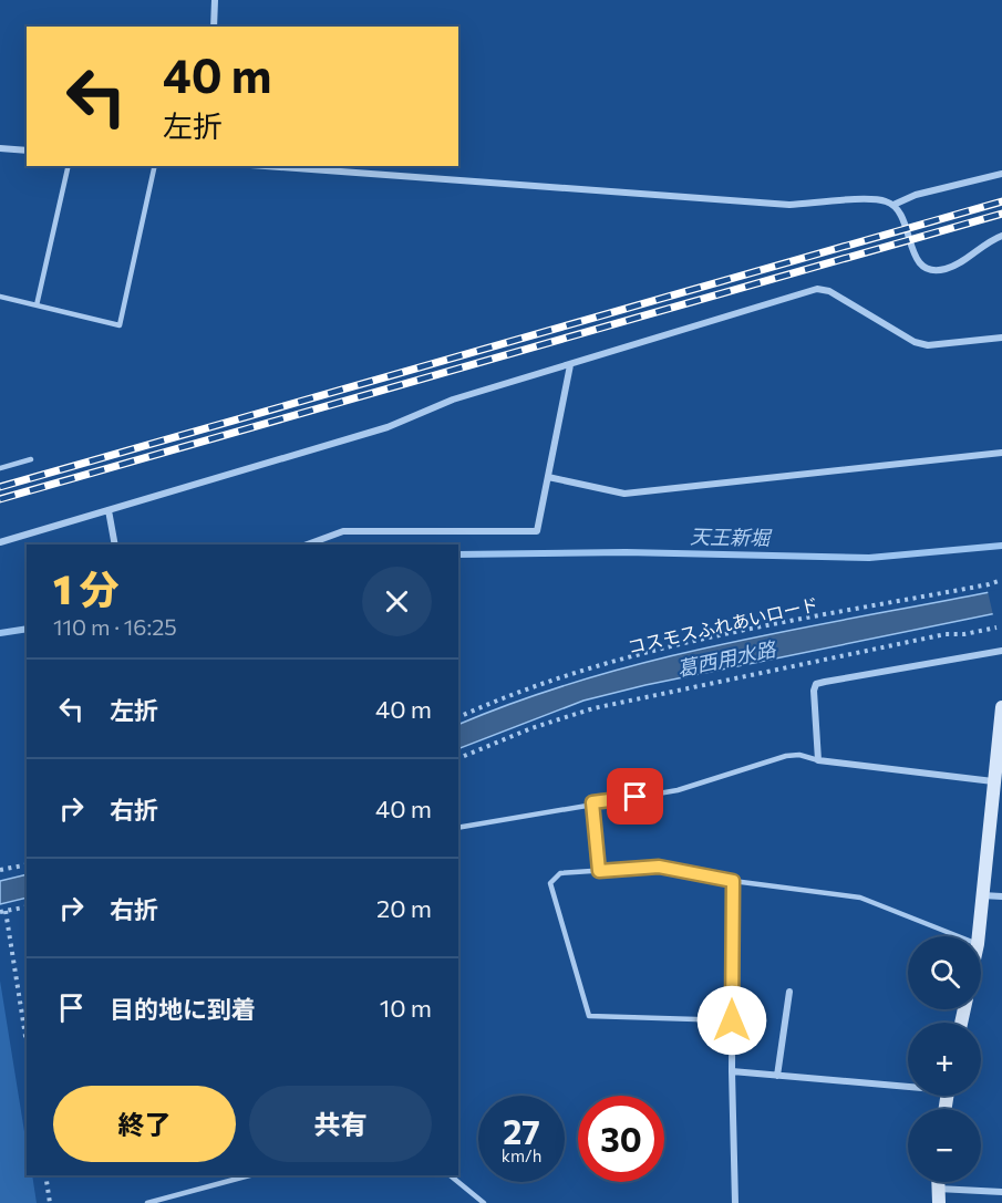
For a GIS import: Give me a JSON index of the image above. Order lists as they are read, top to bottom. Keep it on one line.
{"streets":{"path":["コスモスふれあいロード"]},"water":["天王新堀","葛西用水路"],"page":{"turn":["40 m","左折"],"heading":["1 分","110 m · 16:25"],"list":[{"name":"左折","value":"40 m"},{"name":"右折","value":"40 m"},{"name":"右折","value":"20 m"},{"name":"目的地に到着","value":"10 m"}],"map_buttons":["+","−"],"buttons":["終了","共有"],"speed":"27 km/h","limit":"30"}}
